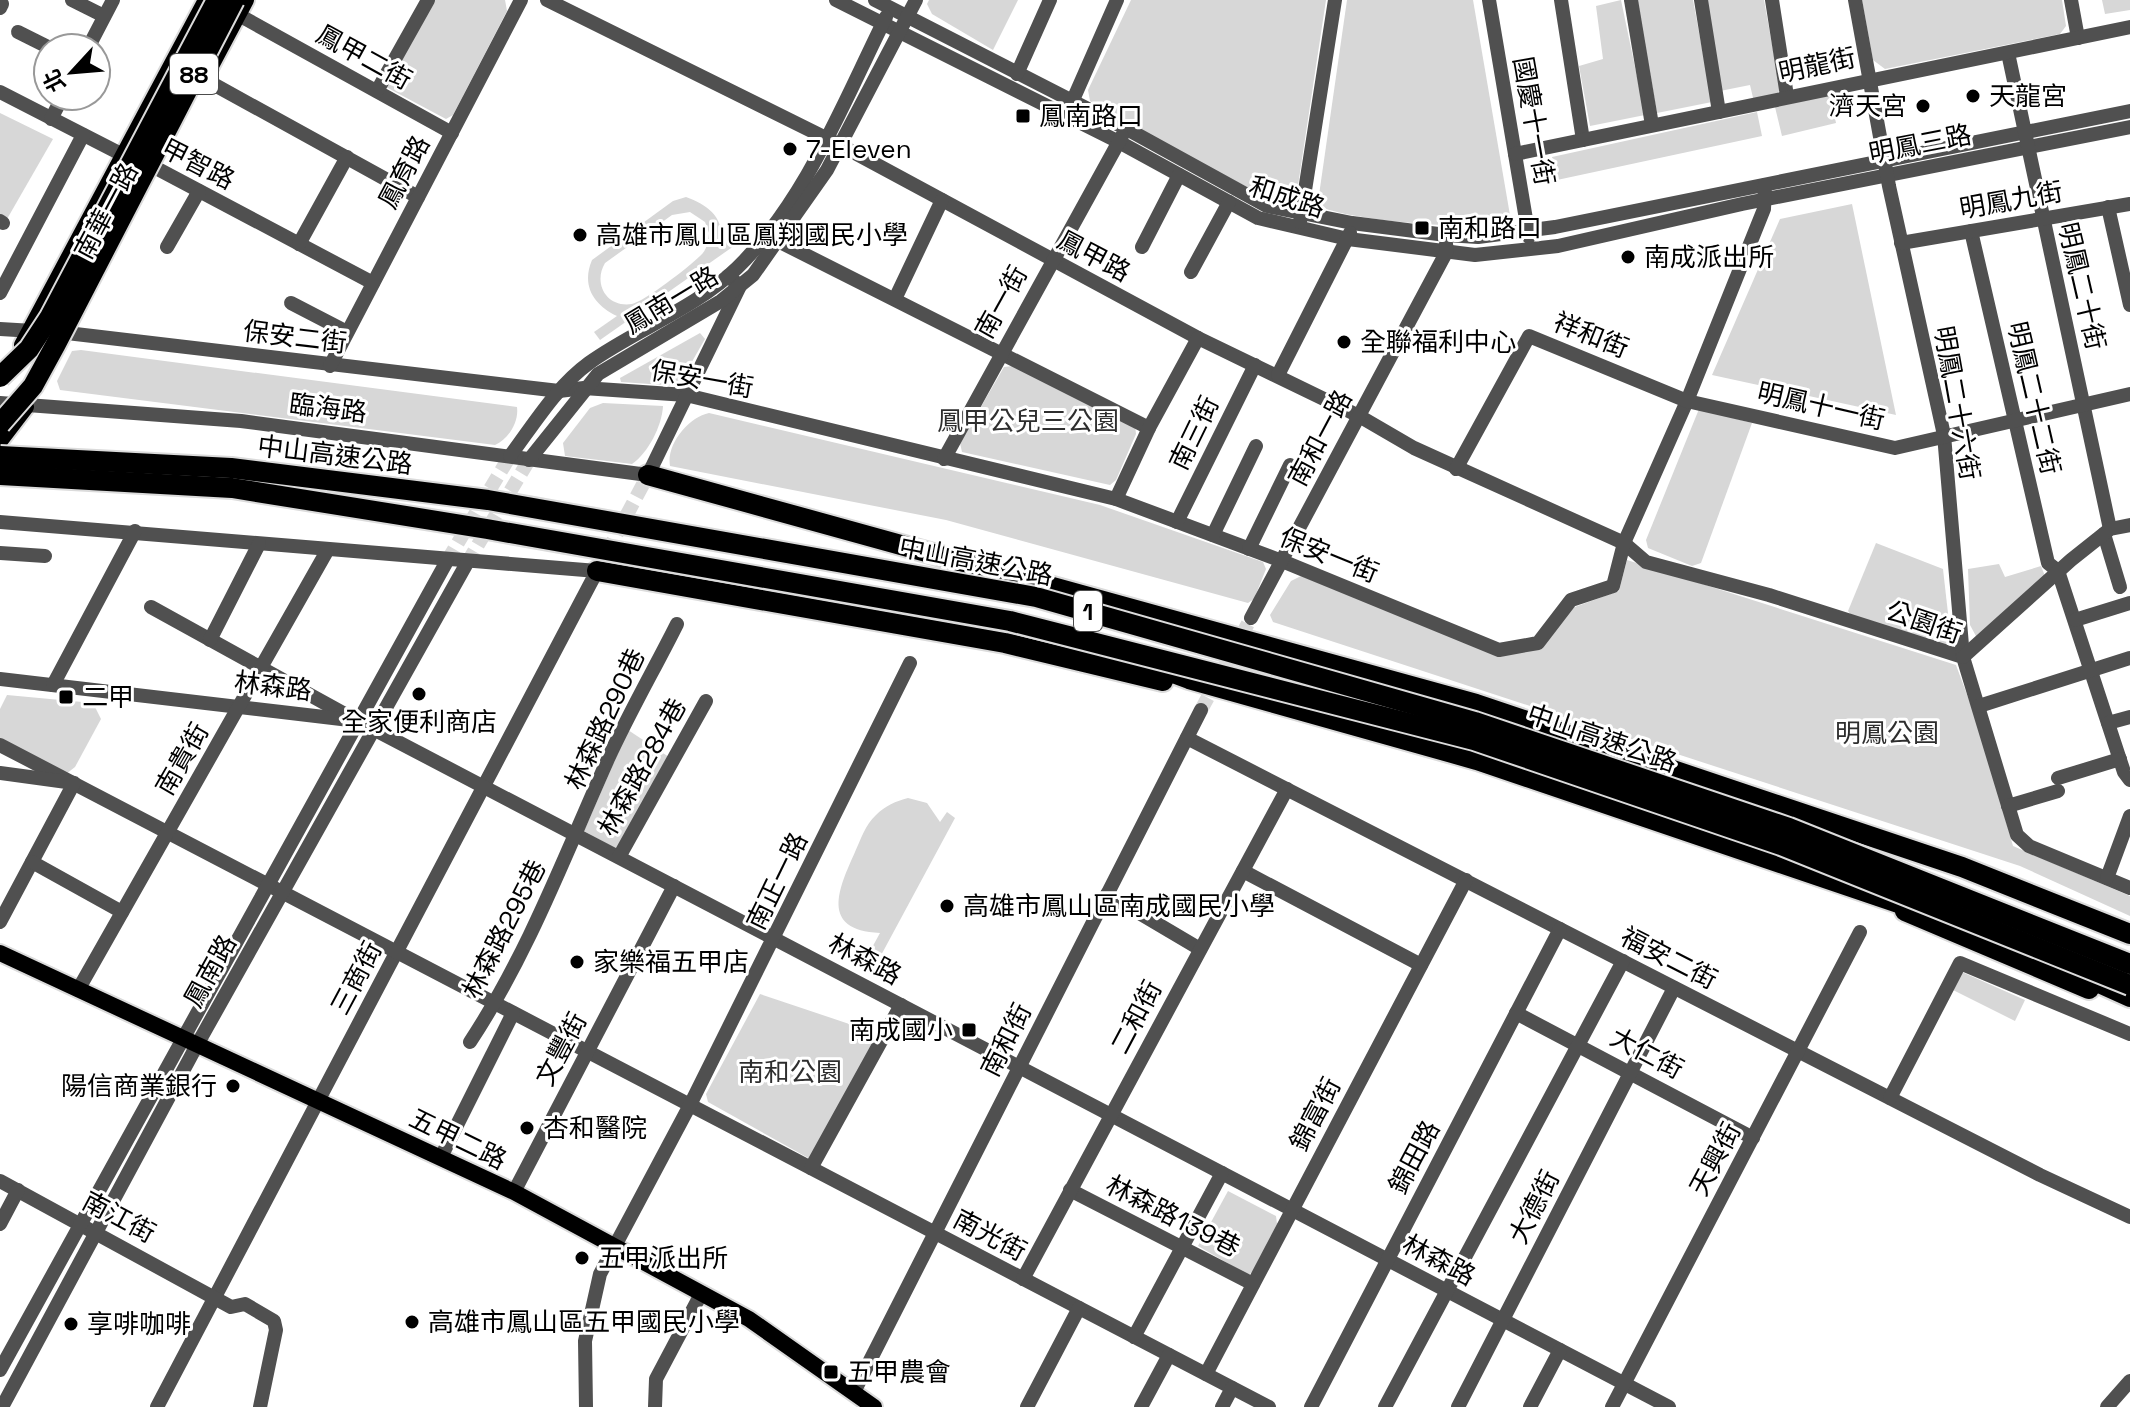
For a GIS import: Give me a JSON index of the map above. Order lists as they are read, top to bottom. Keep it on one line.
{"streets":{"highway":["88","中山高速公路","1"],"main road":["南華一路","五甲二路"],"street":["鳳甲二街","明龍街","國慶十一街","明鳳三路","甲智路","鳳育路","和成路","明鳳九街","鳳甲路","明鳳二十街","鳳南一路","南一街","祥和街","保安二街","保安一街","明鳳二十二街","明鳳二十六街","明鳳十一街","臨海路","南三街","南和一路","公園街","林森路","林森路290巷","南貴街","林森路284巷","南正一路","林森路295巷","福安二街","鳳南路","三商街","二和街","南和街","文豐街","大仁街","錦富街","錦田路","天興街","大德街","林森路139巷","南江街","南光街"]},"crossings":[["鳳甲二街","88"],["鳳甲二街","鳳育路"],["鳳甲二街","南華一路"],["明龍街","國慶十一街"],["明龍街","明鳳二十街"],["明龍街","明鳳二十六街"],["88","甲智路"],["88","南華一路"],["國慶十一街","和成路"],["明鳳三路","和成路"],["明鳳三路","明鳳二十街"],["明鳳三路","保安一街"],["明鳳三路","明鳳二十六街"],["甲智路","鳳育路"],["甲智路","南華一路"],["鳳育路","保安二街"],["和成路","鳳南一路"],["和成路","南一街"],["和成路","保安一街"],["和成路","南和一路"],["明鳳九街","明鳳二十街"],["明鳳九街","明鳳二十二街"],["明鳳九街","明鳳二十六街"],["南華一路","保安二街"],["南華一路","臨海路"],["鳳甲路","鳳南一路"],["鳳甲路","南一街"],["鳳甲路","祥和街"],["鳳甲路","保安一街"],["鳳甲路","南三街"],["鳳甲路","南和一路"],["鳳甲路","公園街"],["明鳳二十街","明鳳十一街"],["鳳南一路","保安二街"],["鳳南一路","保安一街"],["鳳南一路","臨海路"],["南一街","保安一街"],["祥和街","保安一街"],["祥和街","明鳳十一街"],["保安二街","保安一街"],["保安一街","明鳳十一街"],["保安一街","南三街"],["保安一街","南和一路"],["保安一街","公園街"],["明鳳二十二街","明鳳十一街"],["明鳳二十六街","明鳳十一街"],["明鳳二十六街","公園街"],["林森路","林森路290巷"],["林森路","南貴街"],["林森路","林森路284巷"],["林森路","南正一路"],["林森路","林森路295巷"],["林森路","鳳南路"],["林森路","三商街"],["林森路","二和街"],["林森路","南和街"],["林森路","文豐街"],["林森路","錦富街"],["林森路","錦田路"],["林森路","天興街"],["林森路","大德街"],["林森路290巷","林森路295巷"],["南貴街","五甲二路"],["南貴街","南光街"],["南正一路","五甲二路"],["南正一路","南光街"],["林森路295巷","南光街"],["福安二街","二和街"],["福安二街","南和街"],["福安二街","錦富街"],["福安二街","錦田路"],["福安二街","天興街"],["福安二街","大德街"],["鳳南路","五甲二路"],["鳳南路","南江街"],["鳳南路","南光街"],["三商街","五甲二路"],["三商街","南江街"],["三商街","南光街"],["二和街","林森路139巷"],["二和街","南光街"],["南和街","五甲二路"],["南和街","南光街"],["文豐街","五甲二路"],["文豐街","南光街"],["大仁街","錦田路"],["大仁街","天興街"],["大仁街","大德街"],["錦富街","林森路139巷"],["錦富街","南光街"]],"parks":["鳳甲公兒三公園","明鳳公園","南和公園"],"places":{"other":["天龍宮","濟天宮","7-Eleven","高雄市鳳山區鳳翔國民小學","南成派出所","全聯福利中心","全家便利商店","高雄市鳳山區南成國民小學","家樂福五甲店","陽信商業銀行","杏和醫院","五甲派出所","高雄市鳳山區五甲國民小學","享啡咖啡"],"transit":["鳳南路口","南和路口","二甲","南成國小","五甲農會"]},"north":"bottom left"}
